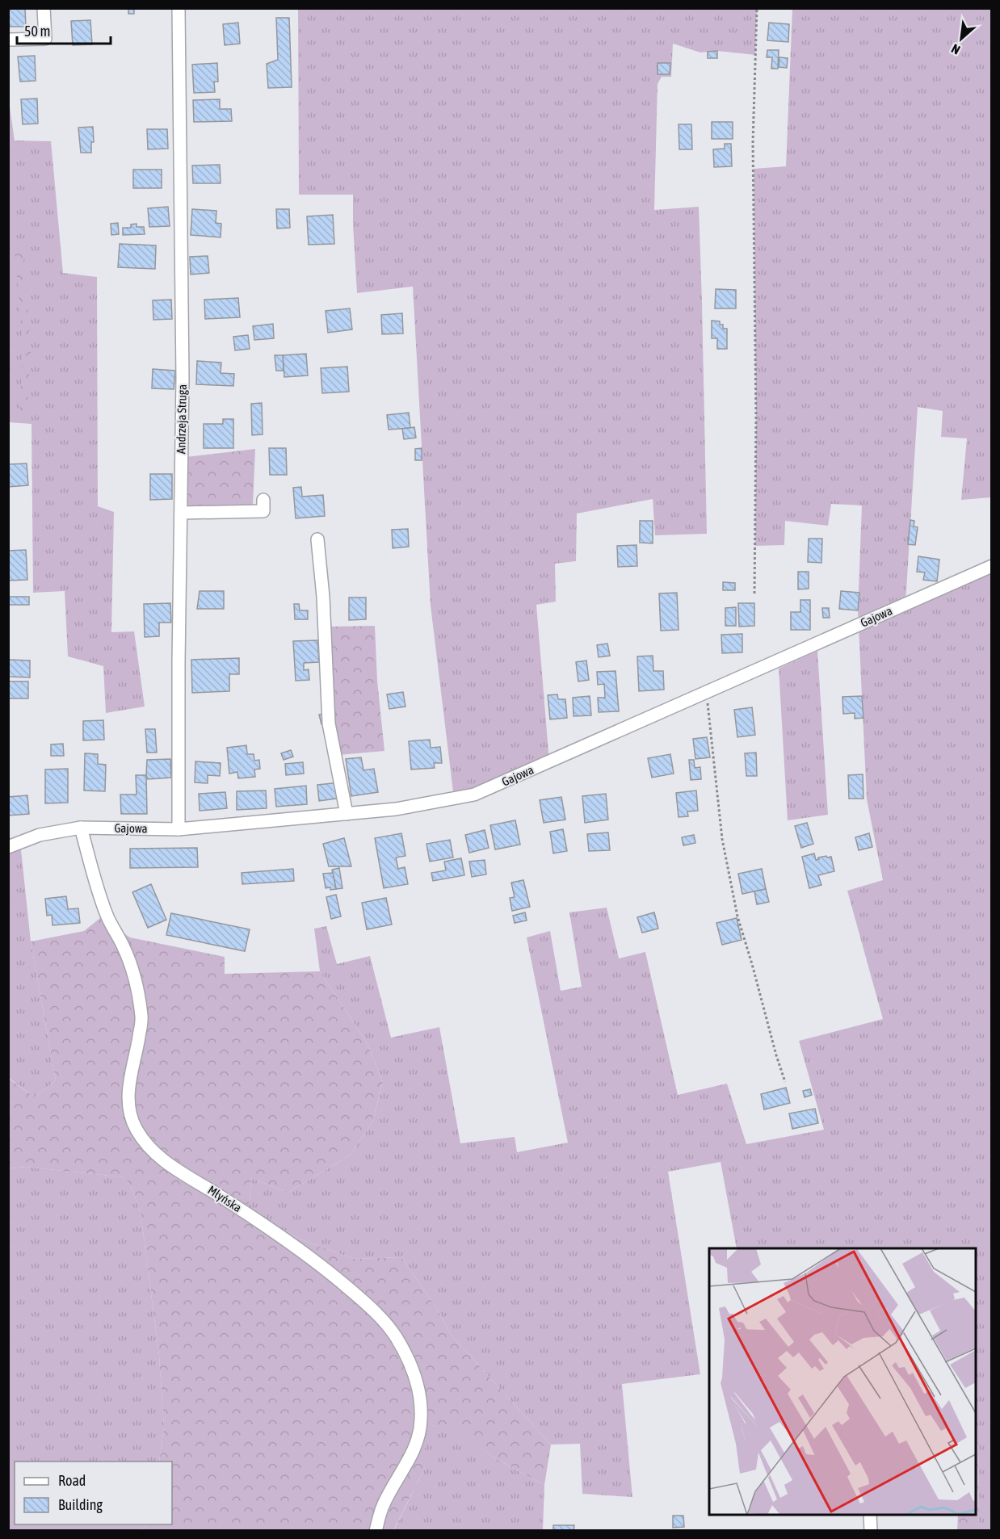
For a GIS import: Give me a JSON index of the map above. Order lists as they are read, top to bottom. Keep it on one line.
{"streets":{"street":["Andrzeja Struga","Gajowa","Młyńska"]},"crossings":[["Andrzeja Struga","Gajowa"],["Gajowa","Młyńska"]],"legend":["Road","Building"],"scale_bar":"50 m","north":"bottom left"}
